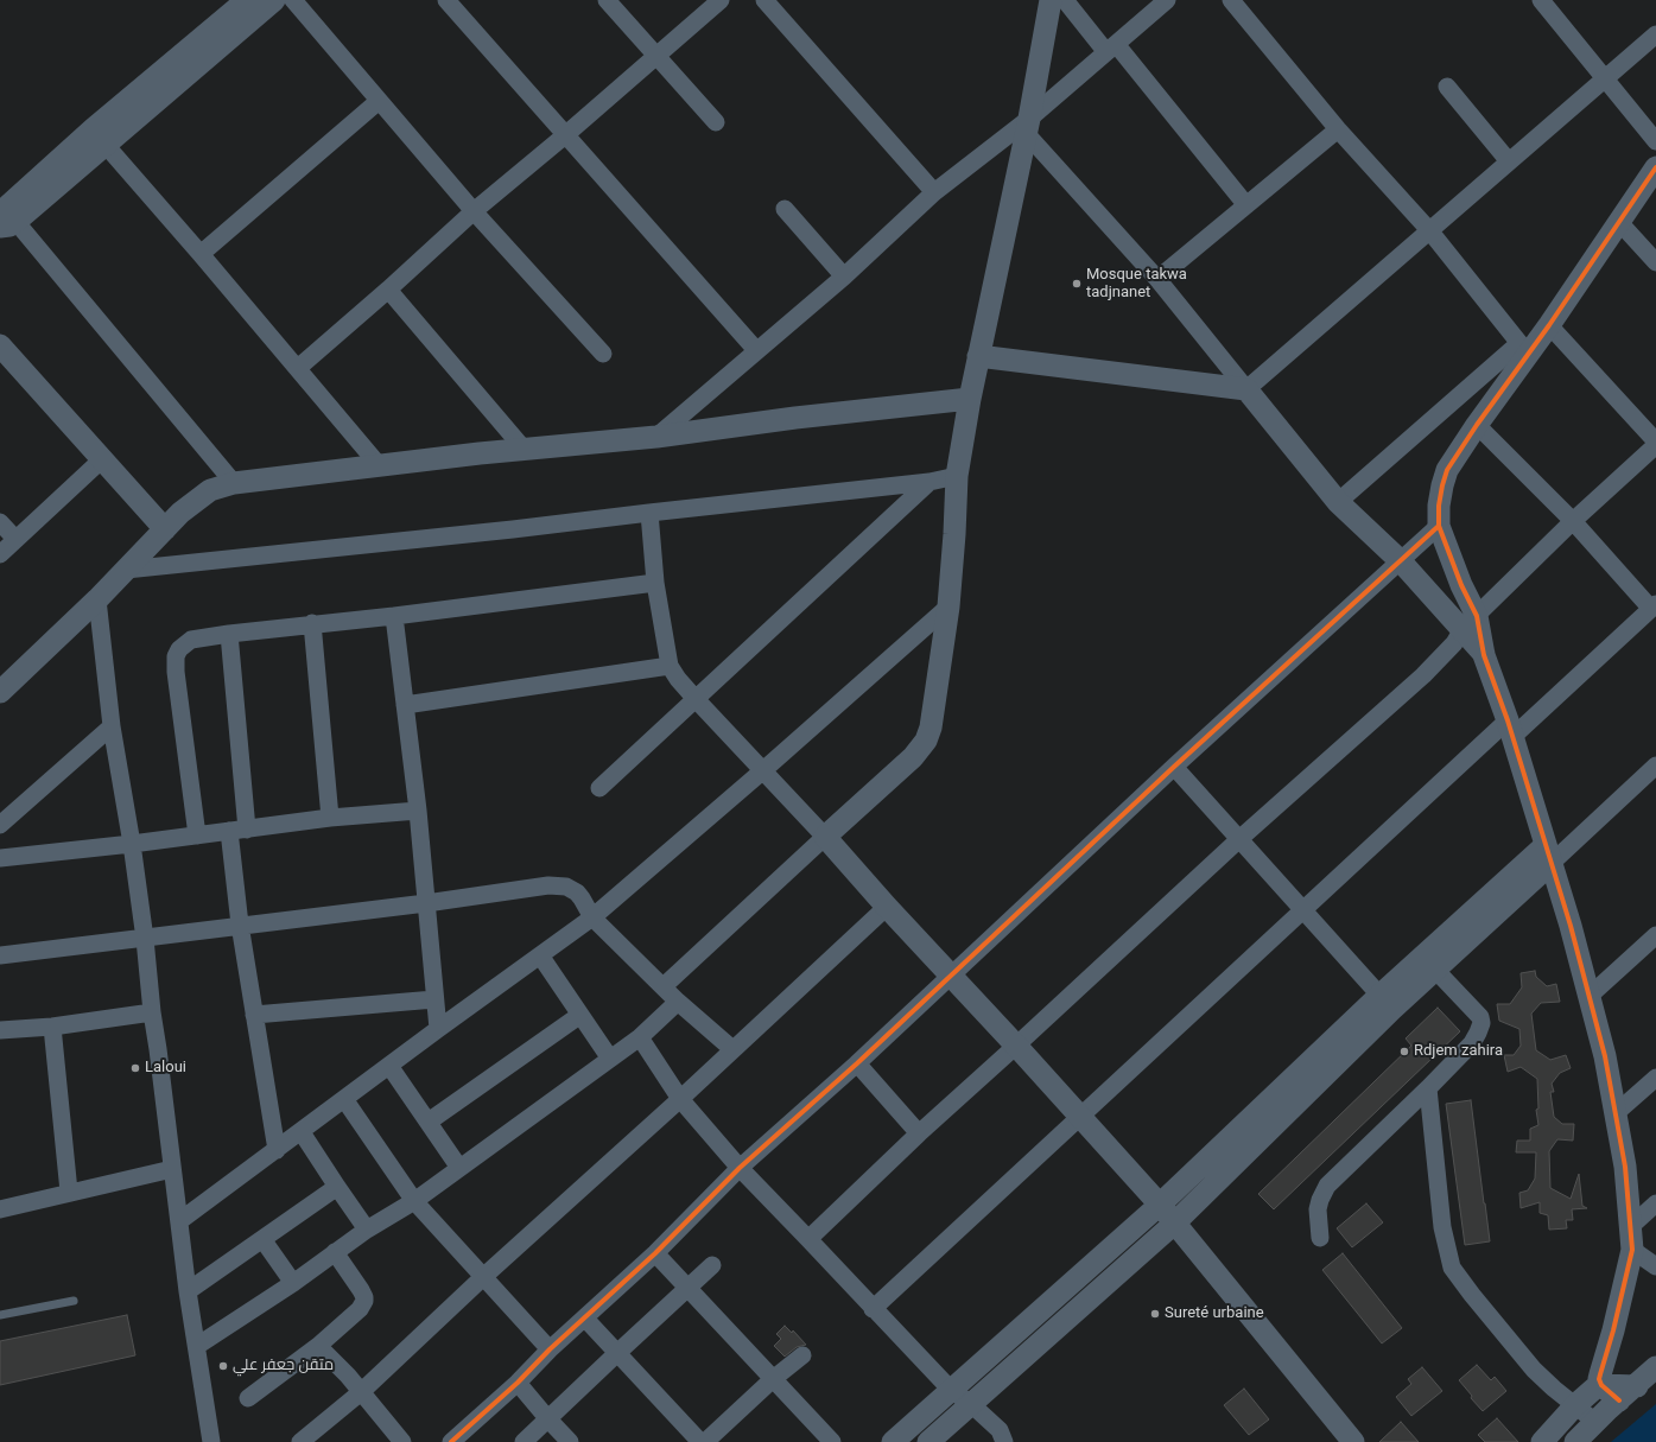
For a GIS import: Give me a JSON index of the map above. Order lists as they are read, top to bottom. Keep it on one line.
{"places":["Mosque takwa tadjnanet","Rdjem zahira","Laloui","Sureté urbaine","متقن جعفر علي"]}
